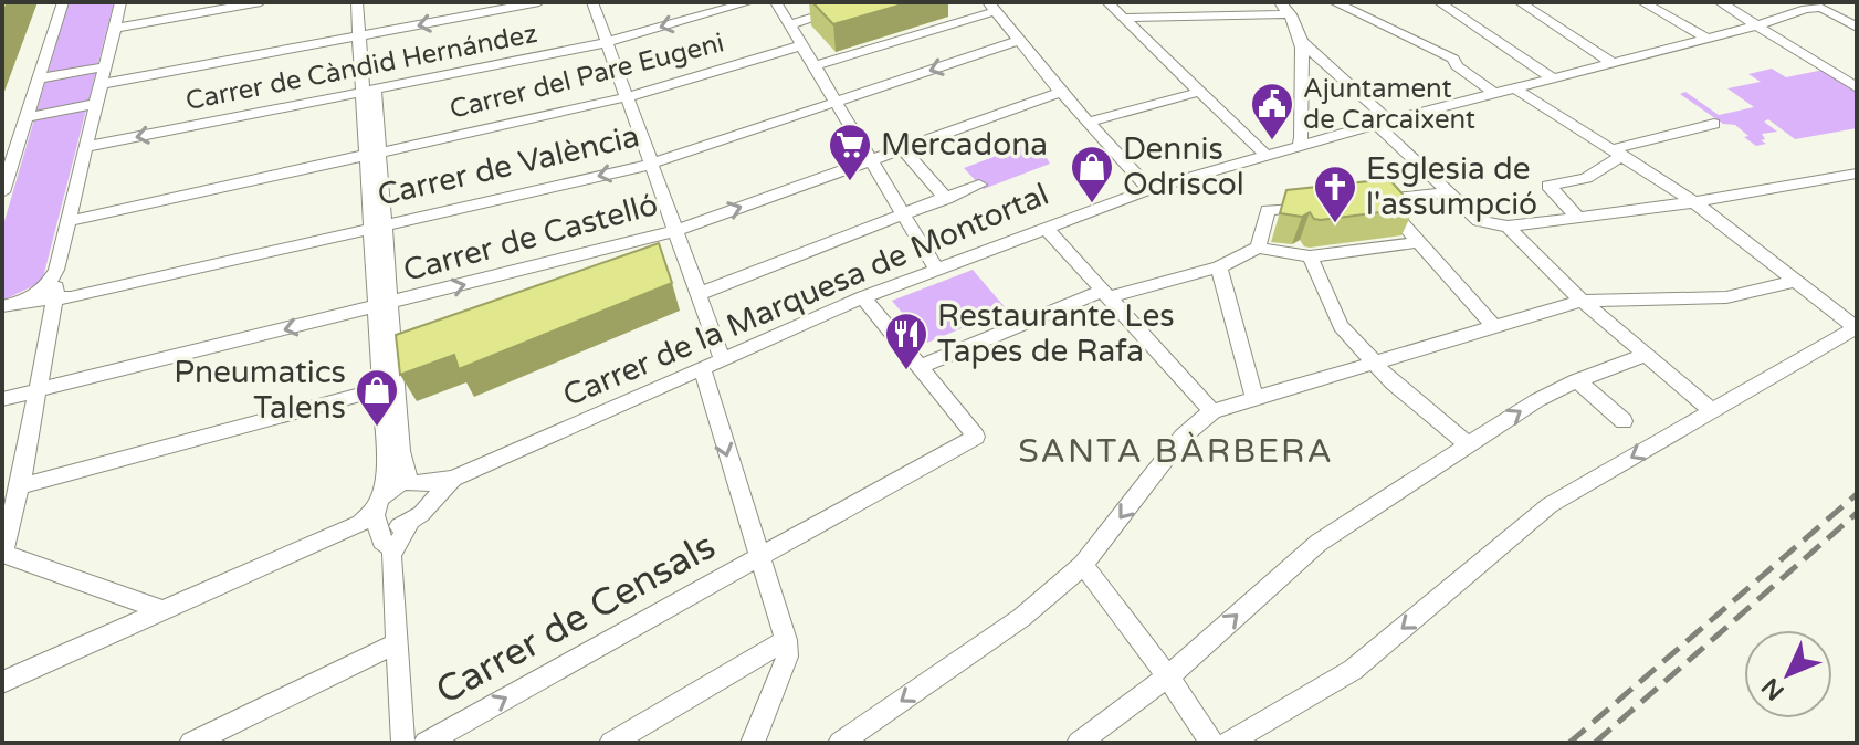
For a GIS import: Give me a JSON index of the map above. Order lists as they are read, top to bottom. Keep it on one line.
{"streets":{"street":["Carrer de Càndid Hernández","Carrer del Pare Eugeni","Carrer de València","Carrer de Castelló","Carrer de la Marquesa de Montortal","Carrer de Censals"]},"districts":["SANTA BÀRBERA"],"places":{"public building":["Ajuntament de Carcaixent"],"supermarket":["Mercadona"],"shop":["Dennis Odriscol","Pneumatics Talens"],"church":["Esglesia de l'assumpció"],"restaurant":["Restaurante Les Tapes de Rafa"]},"north":"bottom left"}
